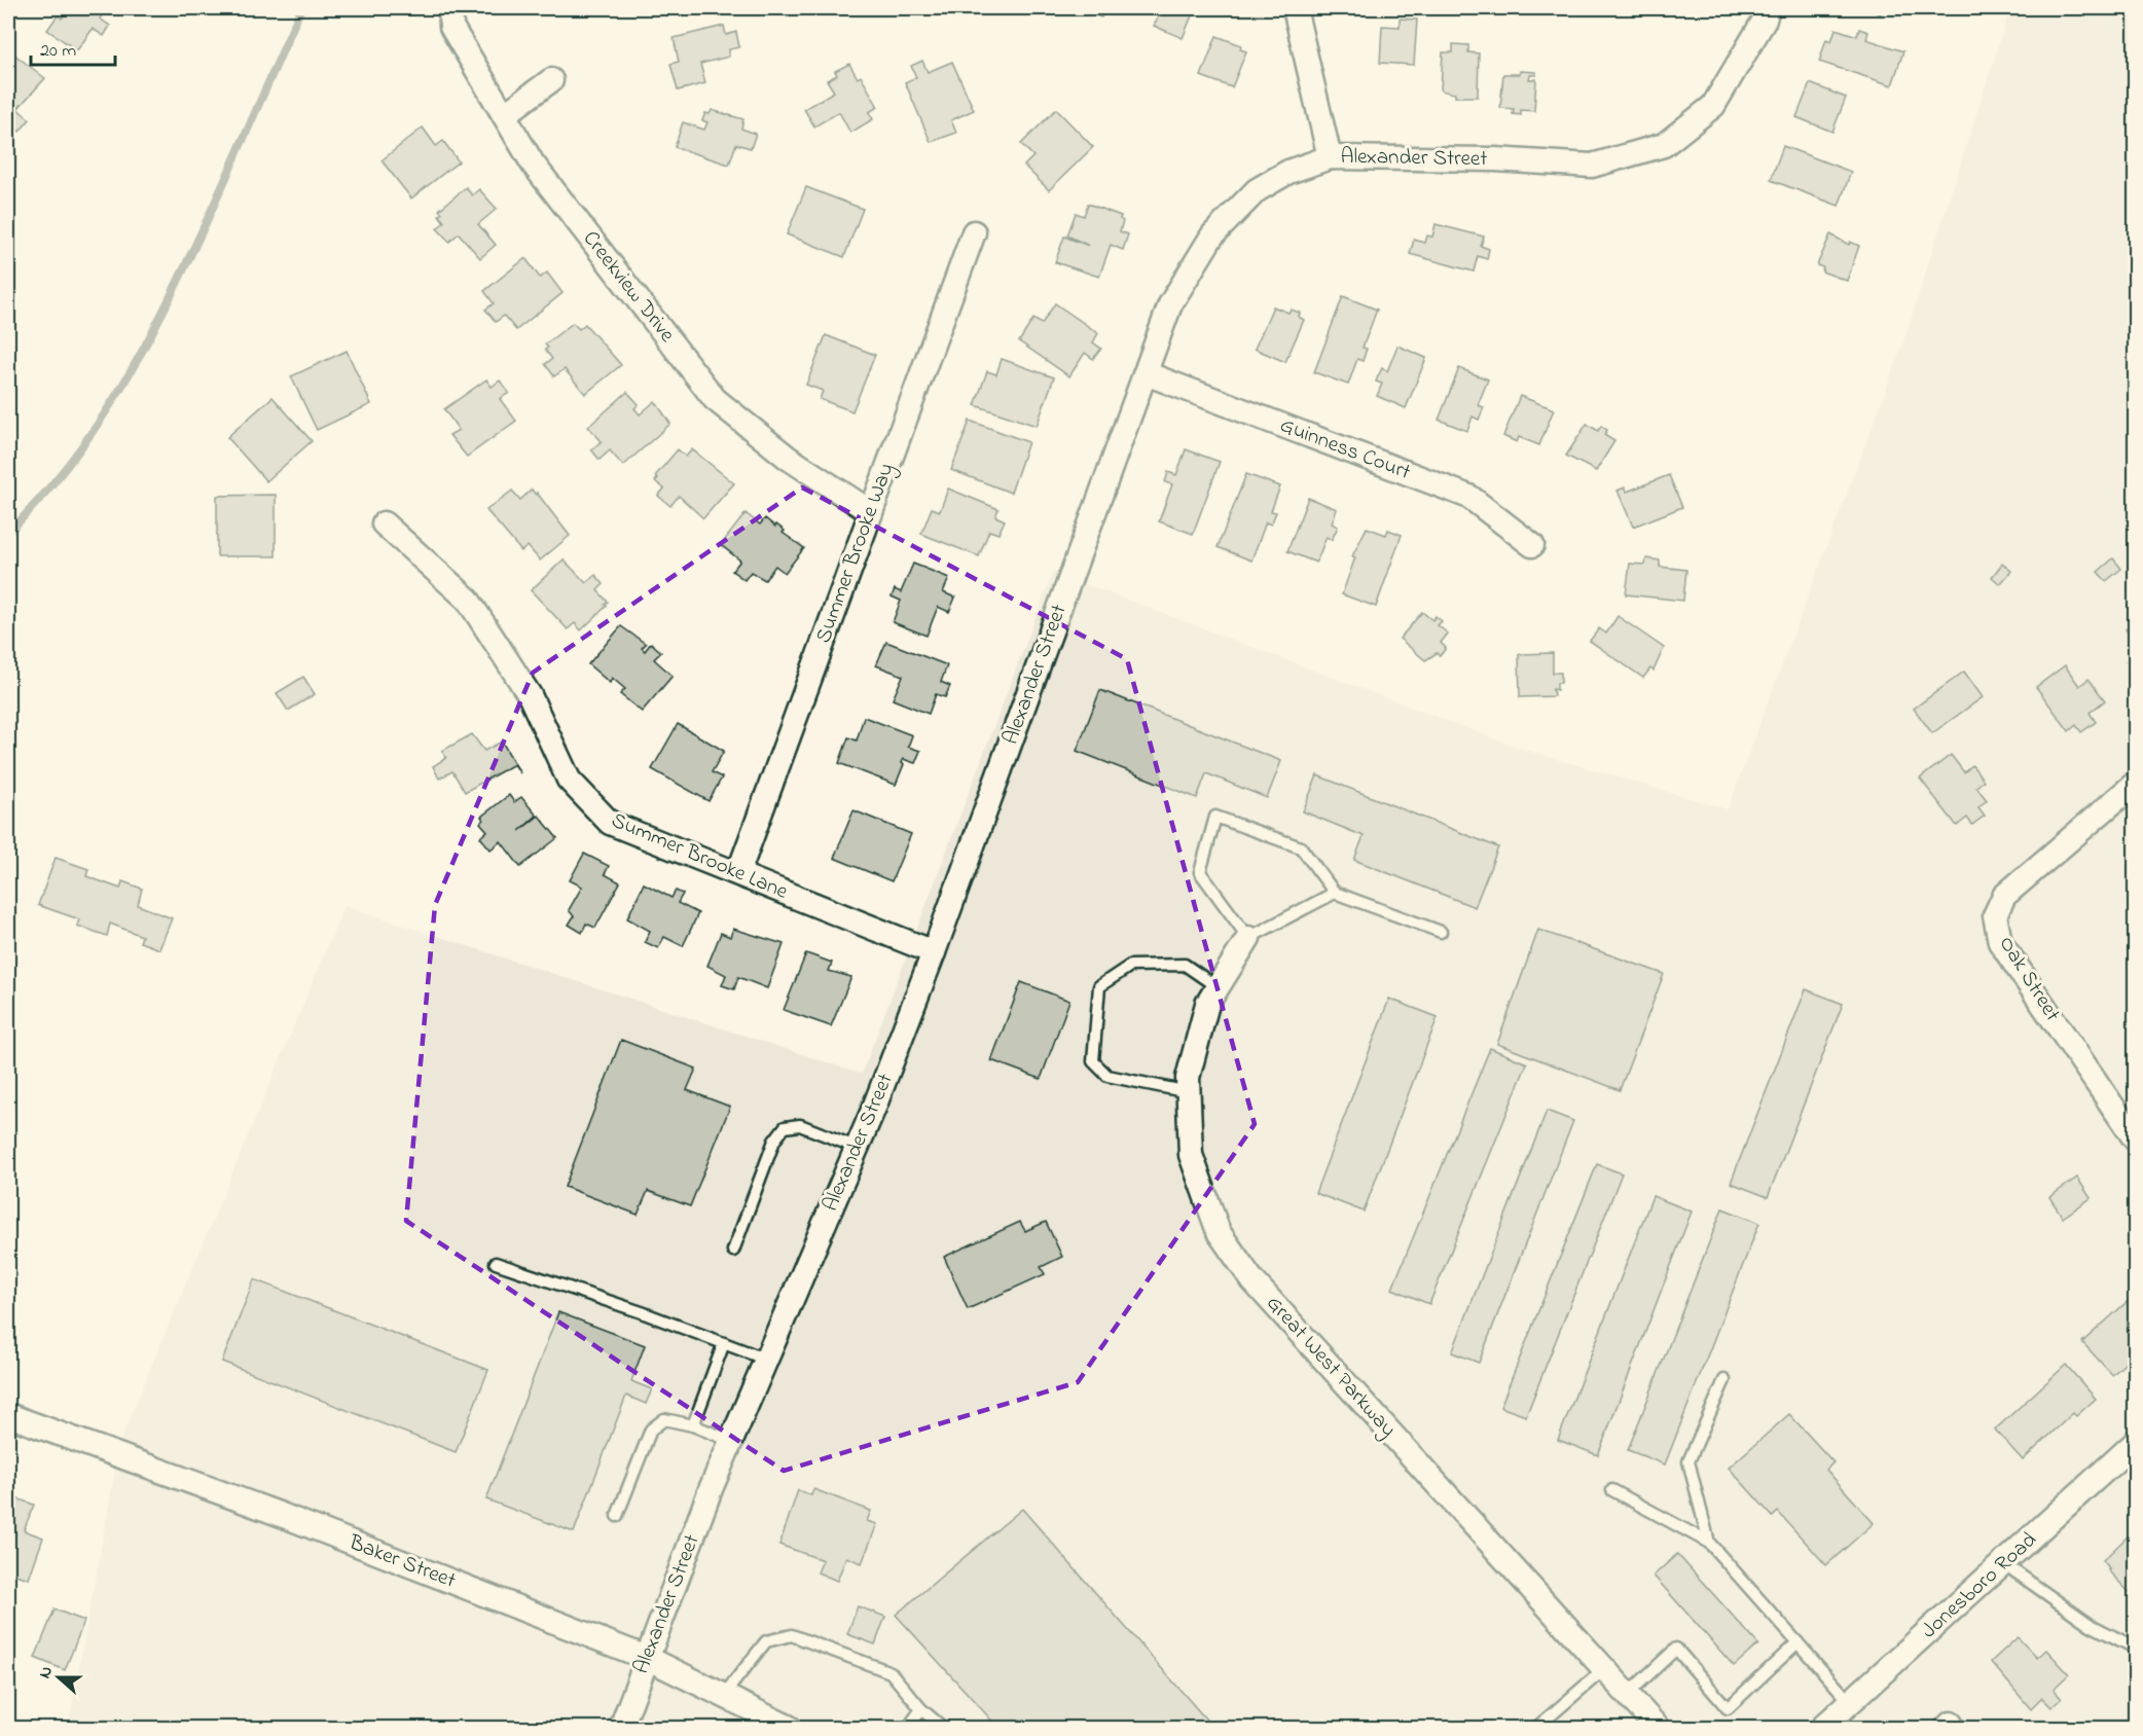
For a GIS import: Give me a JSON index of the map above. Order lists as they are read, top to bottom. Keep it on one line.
{"streets":{"street":["Alexander Street","Creekview Drive","Guinness Court","Summer Brooke Way","Summer Brooke Lane","Oak Street","Great West Parkway","Baker Street","Jonesboro Road"]},"crossings":[["Alexander Street","Guinness Court"],["Alexander Street","Summer Brooke Lane"],["Alexander Street","Baker Street"],["Creekview Drive","Summer Brooke Way"],["Summer Brooke Way","Summer Brooke Lane"]],"scale_bar":"20 m","north":"left"}
